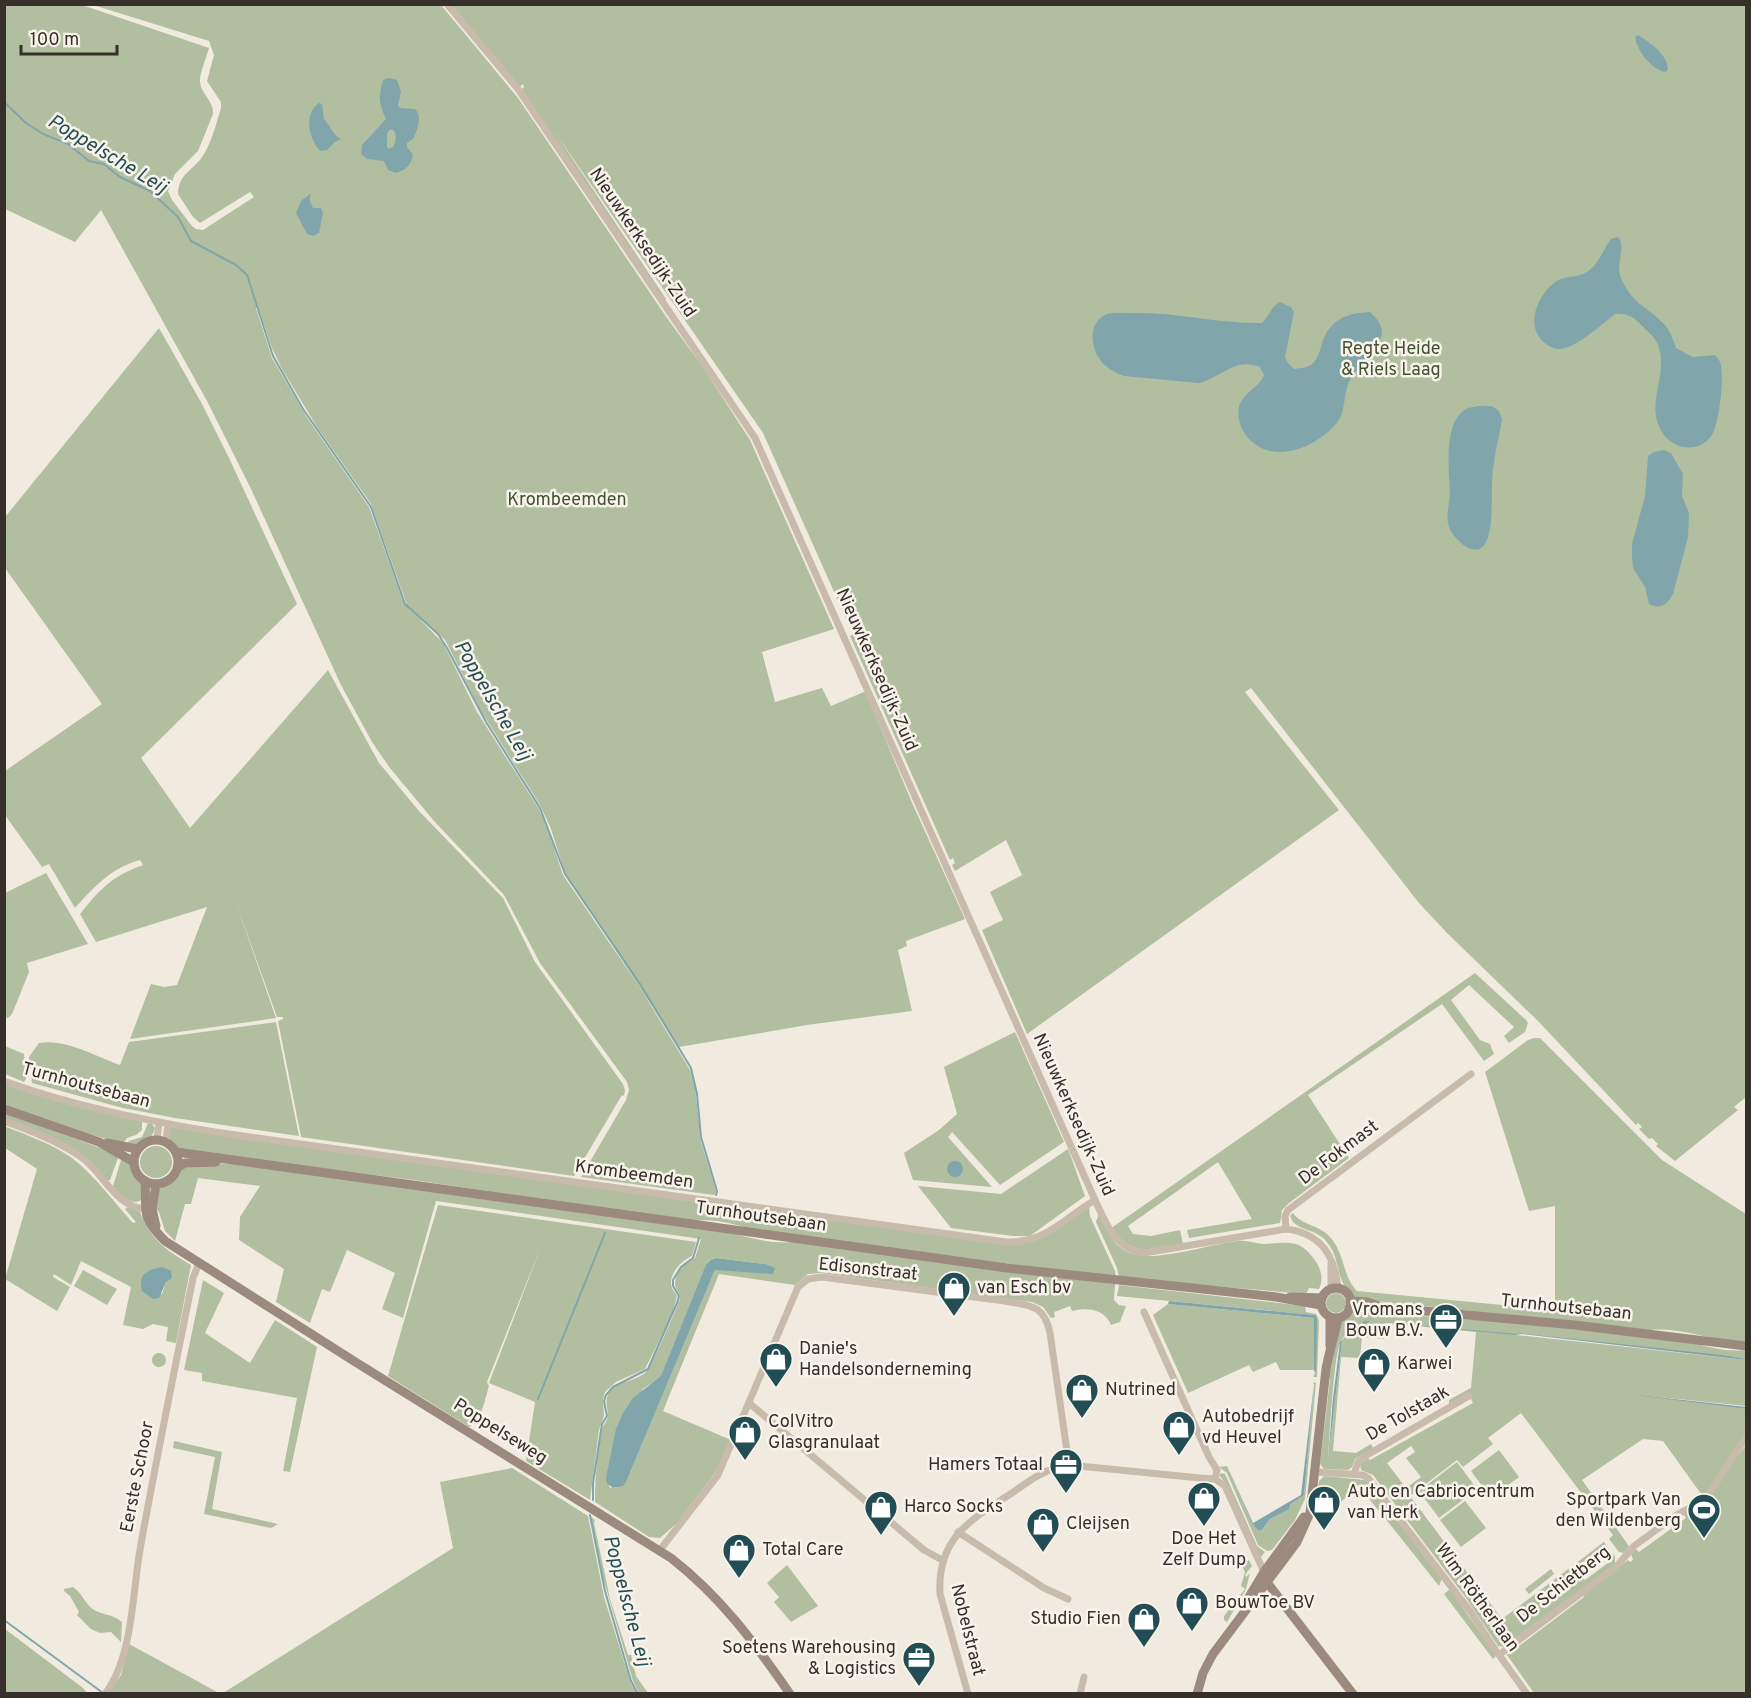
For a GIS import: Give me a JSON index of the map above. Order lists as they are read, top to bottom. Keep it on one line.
{"streets":{"main road":["Turnhoutsebaan","Poppelseweg"],"street":["Nieuwkerksedijk-Zuid","De Fokmast","Krombeemden","Edisonstraat","De Tolstaak","Eerste Schoor","De Schietberg","Wim Rötherlaan","Nobelstraat"]},"crossings":[["Nieuwkerksedijk-Zuid","De Fokmast"],["Nieuwkerksedijk-Zuid","Krombeemden"],["Turnhoutsebaan","Krombeemden"],["Turnhoutsebaan","Poppelseweg"],["Edisonstraat","Poppelseweg"],["Edisonstraat","Nobelstraat"],["De Tolstaak","Wim Rötherlaan"],["Poppelseweg","Eerste Schoor"],["De Schietberg","Wim Rötherlaan"]],"water":["Poppelsche Leij"],"parks":["Regte Heide & Riels Laag","Krombeemden"],"places":{"shop":["van Esch bv","Danie's Handelsonderneming","Karwei","Nutrined","Autobedrijf vd Heuvel","ColVitro Glasgranulaat","Doe Het Zelf Dump","Auto en Cabriocentrum van Herk","Harco Socks","Cleijsen","Total Care","BouwToe BV","Studio Fien"],"office":["Vromans Bouw B.V.","Hamers Totaal","Soetens Warehousing & Logistics"],"sports":["Sportpark Van den Wildenberg"]},"scale_bar":"100 m"}
